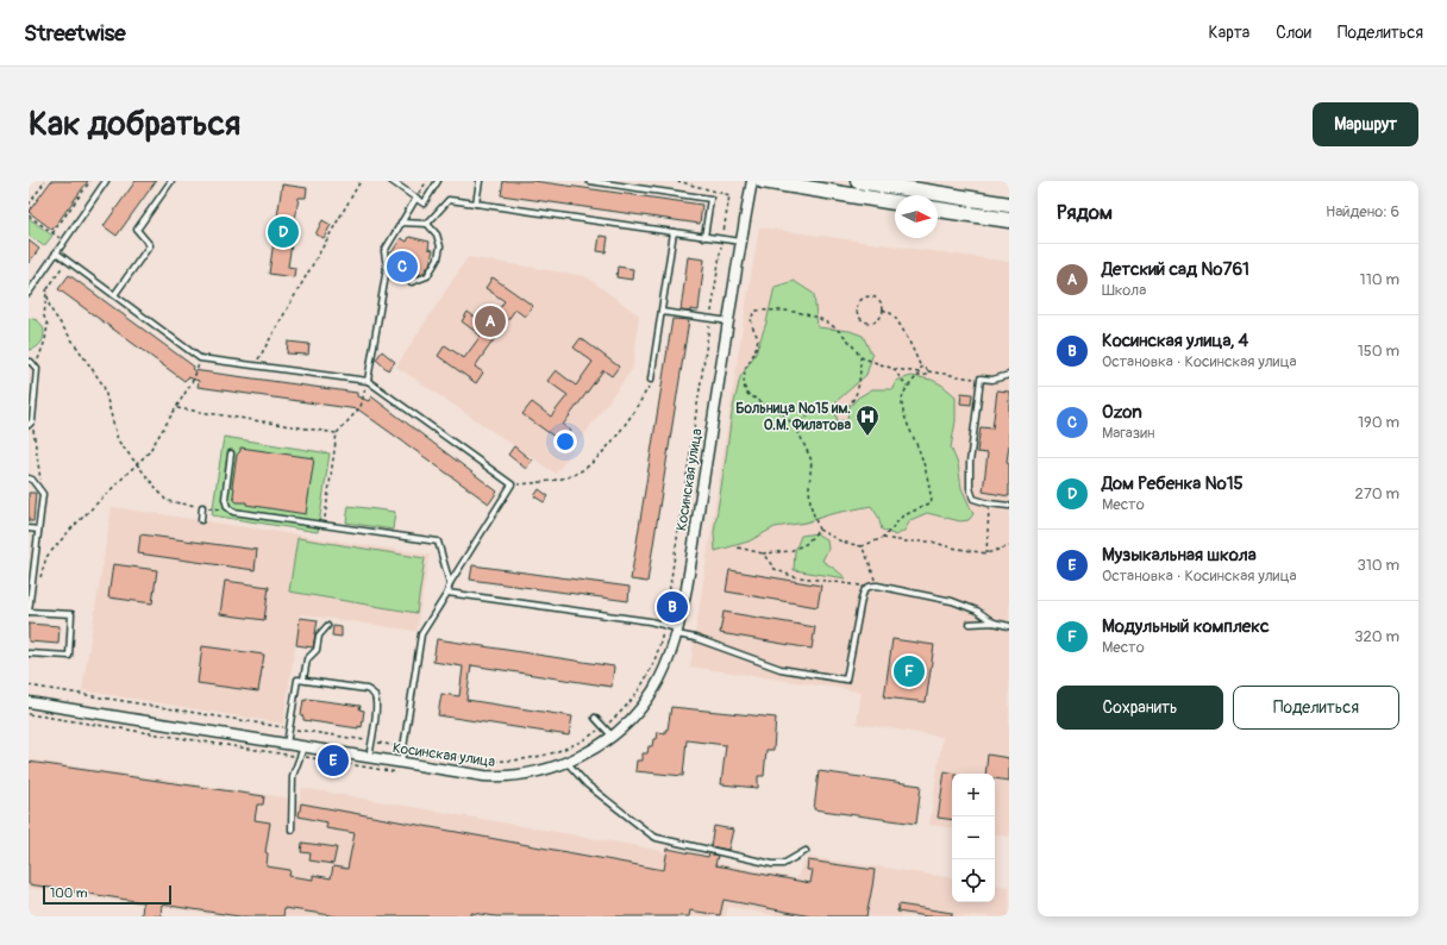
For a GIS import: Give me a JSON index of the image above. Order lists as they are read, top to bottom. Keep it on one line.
{"streets":{"street":["Косинская улица"]},"places":{"hospital":["Больница №15 им. О.М. Филатова"]},"scale_bar":"100 m","north":"right","page":{"header":"Streetwise","nav":["Карта","Слои","Поделиться"],"buttons":["Маршрут",["Сохранить","Поделиться"]],"title":"Как добраться","heading":["Рядом","Найдено: 6"],"pins":["D","C","A","B","F","E"],"list":[{"mark":"A","name":"Детский сад №761","note":"Школа","value":"110 m"},{"mark":"B","name":"Косинская улица, 4","note":"Остановка · Косинская улица","value":"150 m"},{"mark":"C","name":"Ozon","note":"Магазин","value":"190 m"},{"mark":"D","name":"Дом Ребенка №15","note":"Место","value":"270 m"},{"mark":"E","name":"Музыкальная школа","note":"Остановка · Косинская улица","value":"310 m"},{"mark":"F","name":"Модульный комплекс","note":"Место","value":"320 m"}],"map_buttons":["+","−"],"scale":"100 m"}}
